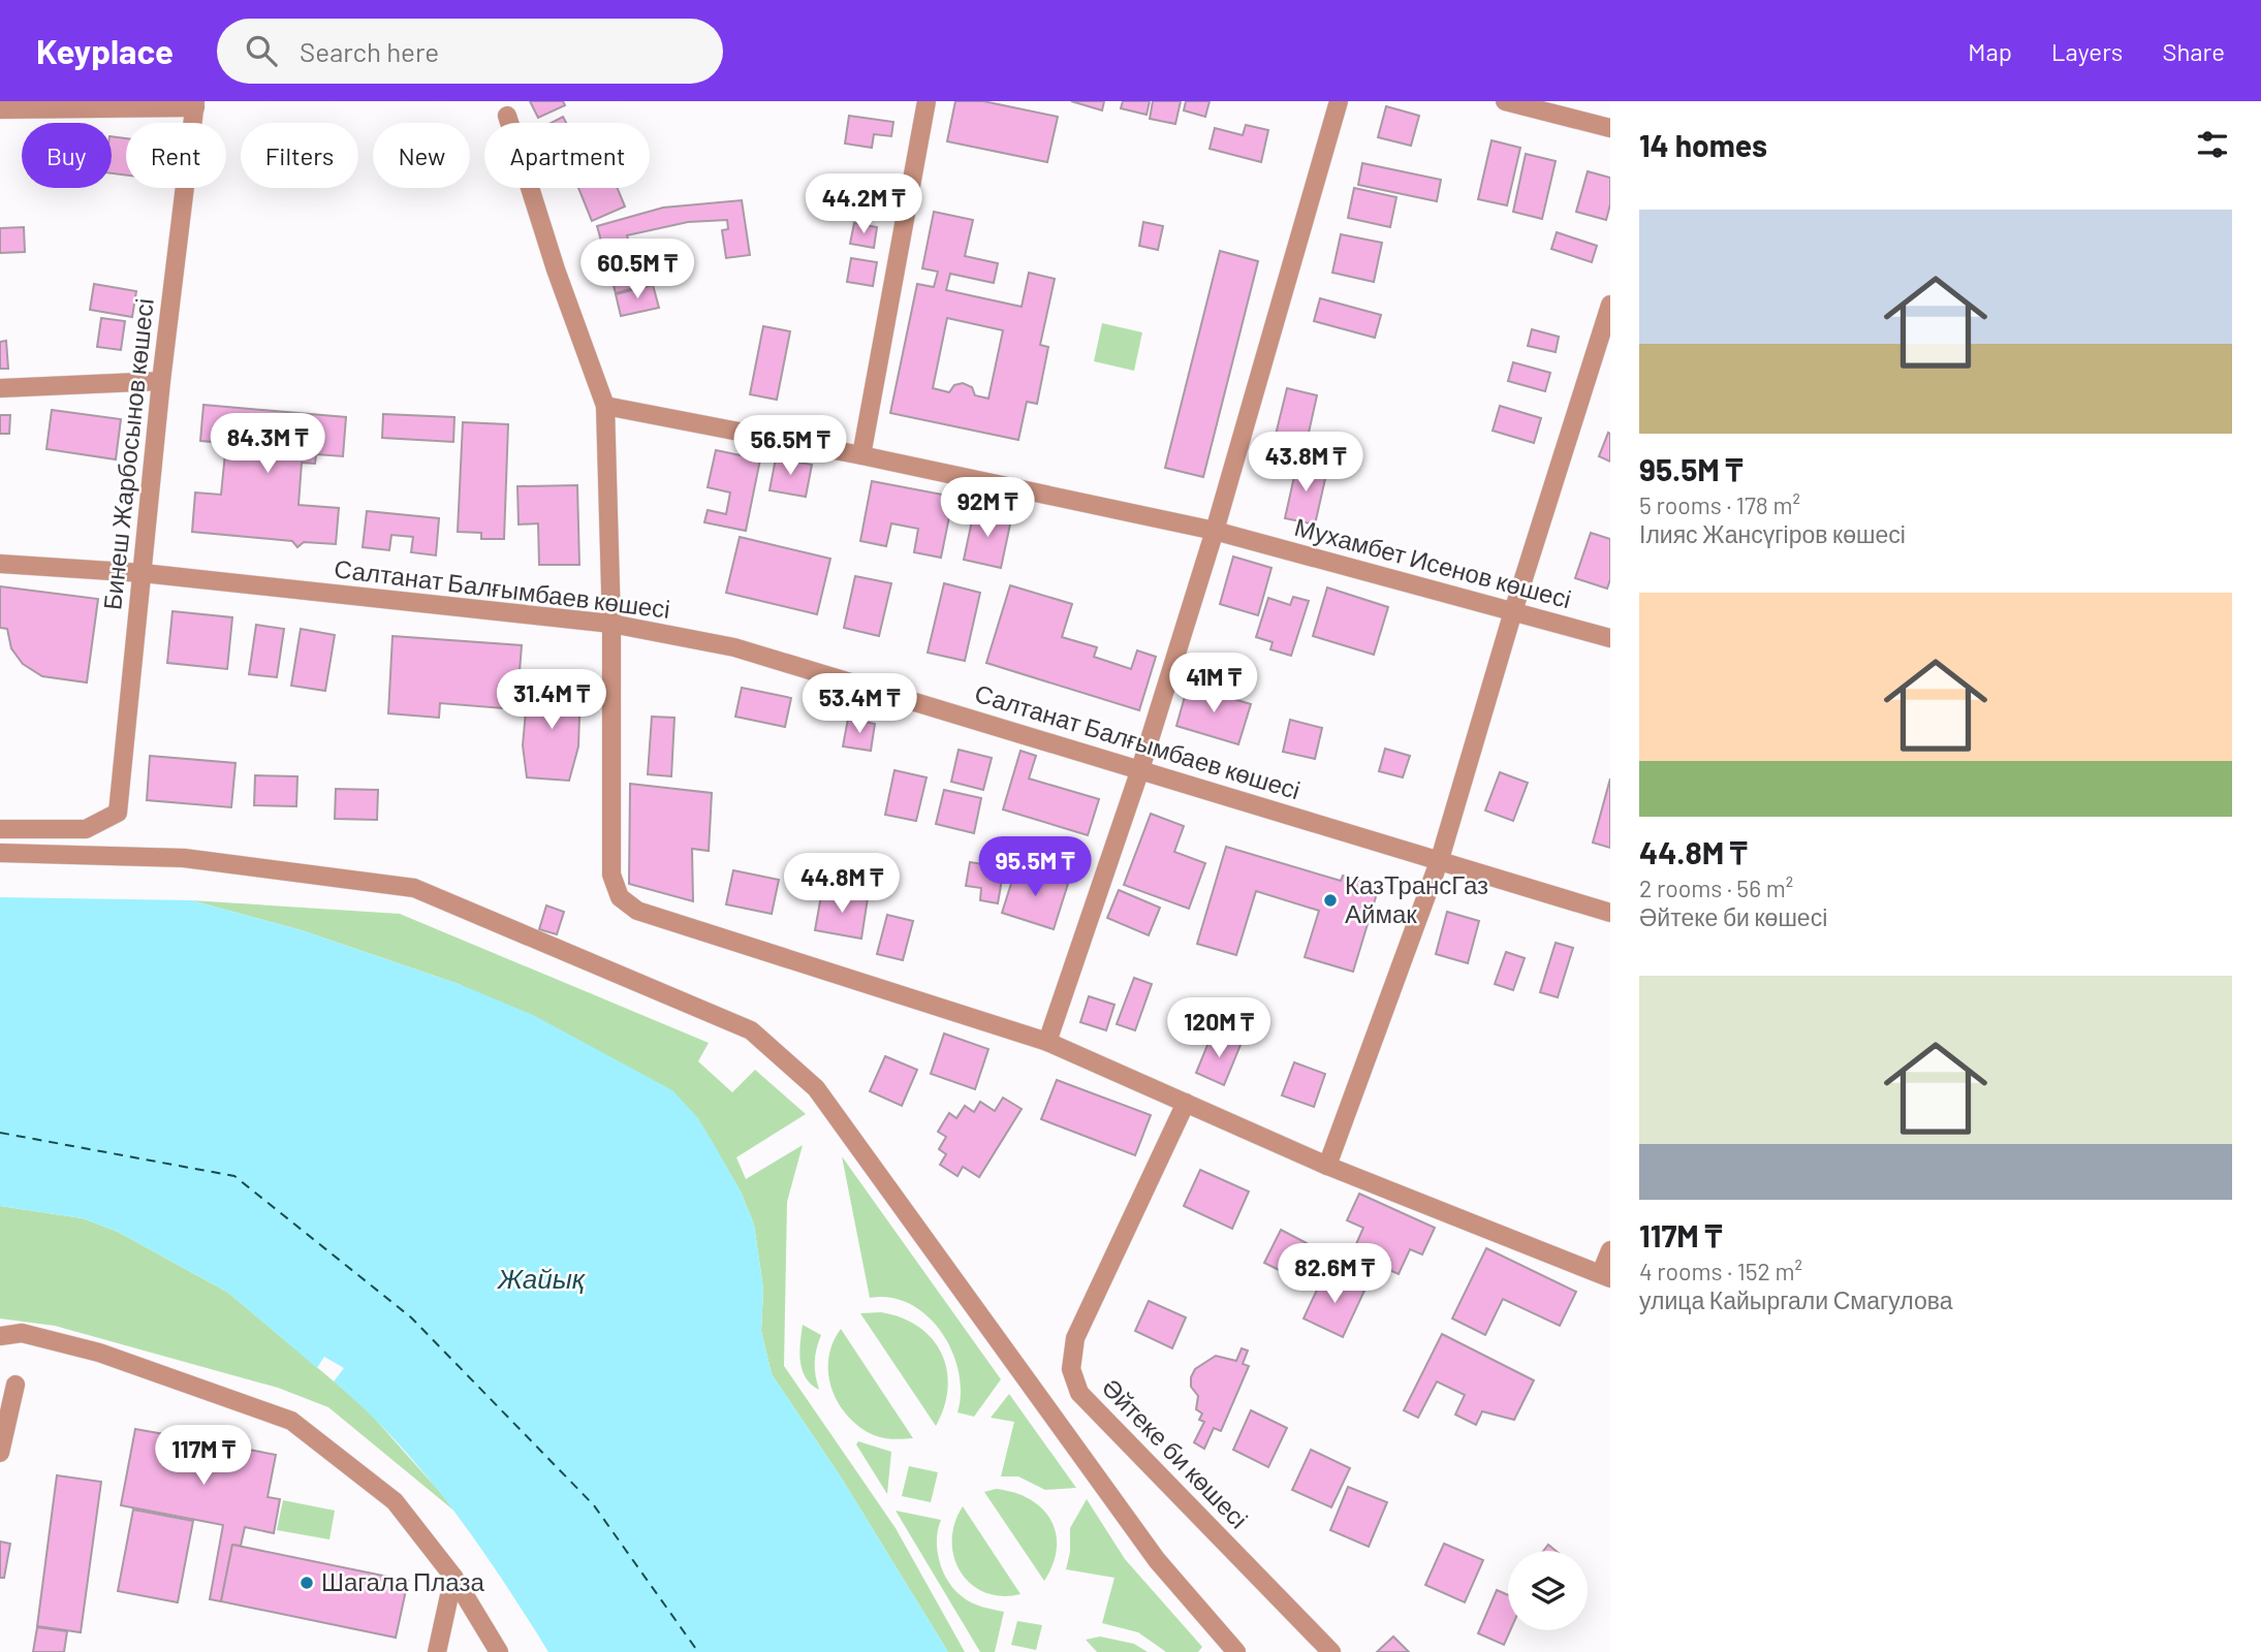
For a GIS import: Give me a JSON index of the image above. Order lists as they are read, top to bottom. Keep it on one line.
{"streets":{"street":["Бинеш Жарбосынов көшесі","Мухамбет Исенов көшесі","Салтанат Балғымбаев көшесі","Әйтеке би көшесі"]},"crossings":[["Бинеш Жарбосынов көшесі","Салтанат Балғымбаев көшесі"]],"water":["Жайық"],"places":["КазТрансГаз Аймак","Шагала Плаза"],"page":{"header":"Keyplace","search":"Search here","nav":["Map","Layers","Share"],"heading":"14 homes","chip":["Buy","Rent","Filters","New","Apartment"],"price":["44.2M ₸","60.5M ₸","84.3M ₸","56.5M ₸","43.8M ₸","92M ₸","41M ₸","31.4M ₸","53.4M ₸","95.5M ₸","44.8M ₸","120M ₸","82.6M ₸","117M ₸"],"list":[{"name":"95.5M ₸","note":"5 rooms · 178 m² · Ілияс Жансүгіров көшесі"},{"name":"44.8M ₸","note":"2 rooms · 56 m² · Әйтеке би көшесі"},{"name":"117M ₸","note":"4 rooms · 152 m² · улица Кайыргали Смагулова"}]}}
